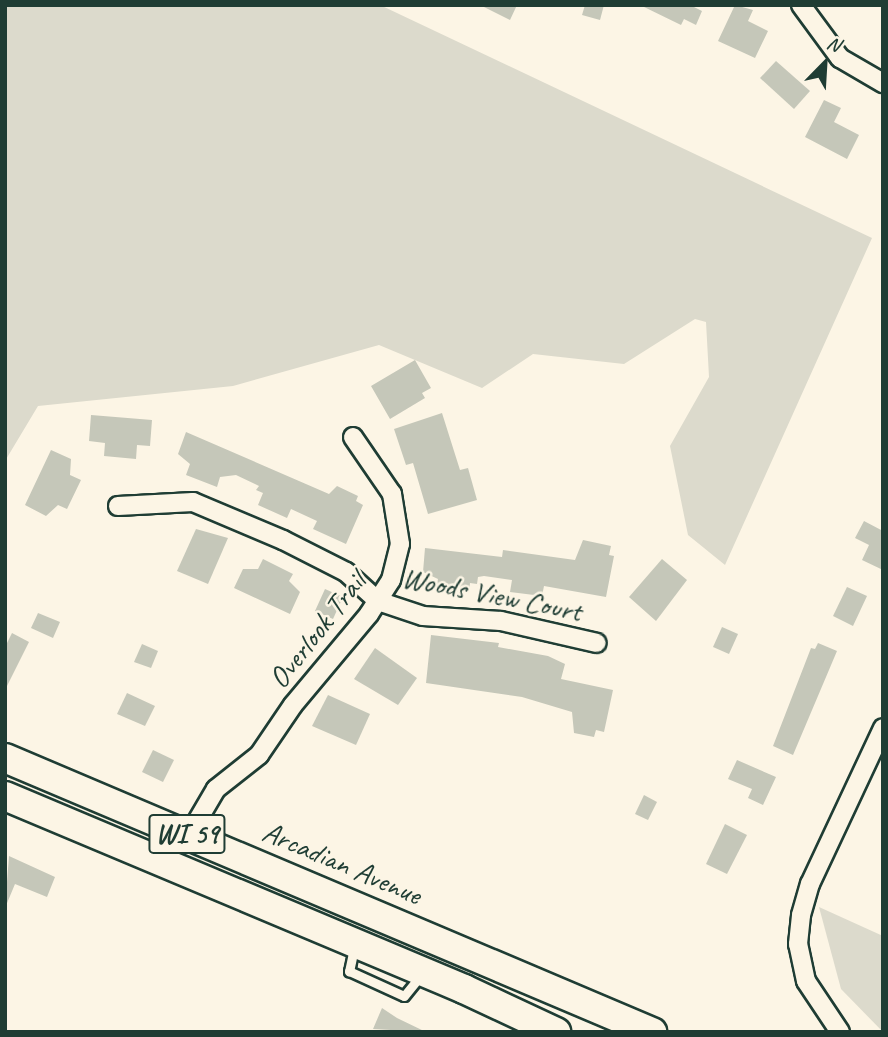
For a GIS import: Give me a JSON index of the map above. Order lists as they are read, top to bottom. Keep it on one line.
{"streets":{"main road":["WI 59","Arcadian Avenue"],"street":["Woods View Court","Overlook Trail"]},"crossings":[["Woods View Court","Overlook Trail"],["Overlook Trail","Arcadian Avenue"]],"north":"top right"}
